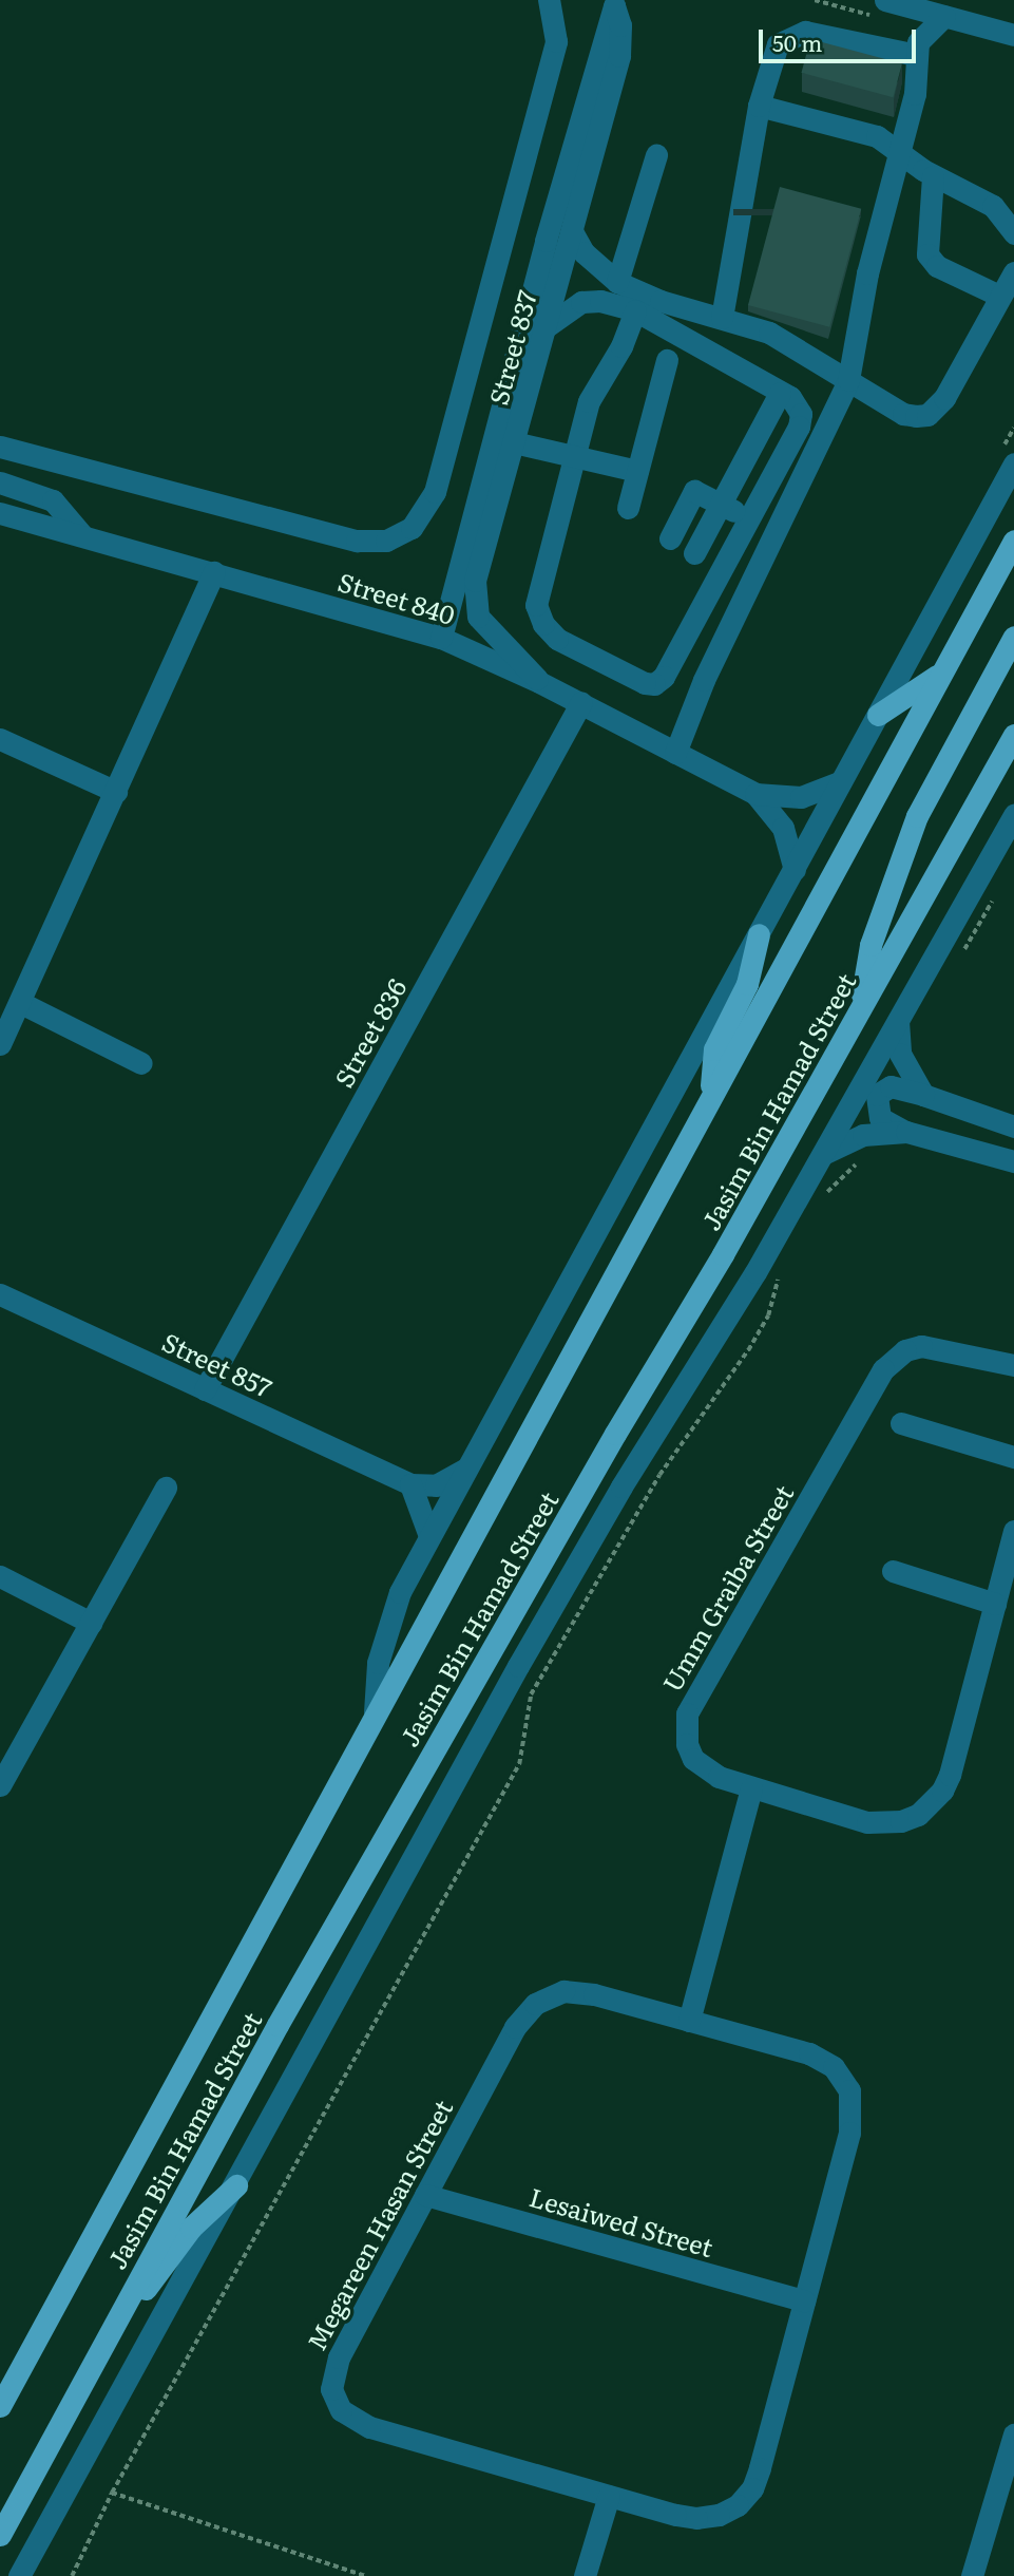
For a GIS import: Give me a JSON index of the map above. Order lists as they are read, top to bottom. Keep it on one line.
{"streets":{"main road":["Jasim Bin Hamad Street"],"street":["Street 837","Street 840","Street 836","Street 857","Umm Graiba Street","Lesaiwed Street","Megareen Hasan Street"]},"crossings":[["Street 837","Street 840"],["Street 840","Street 836"],["Street 840","Jasim Bin Hamad Street"],["Street 836","Street 857"],["Jasim Bin Hamad Street","Street 857"],["Lesaiwed Street","Megareen Hasan Street"]],"scale_bar":"50 m"}
